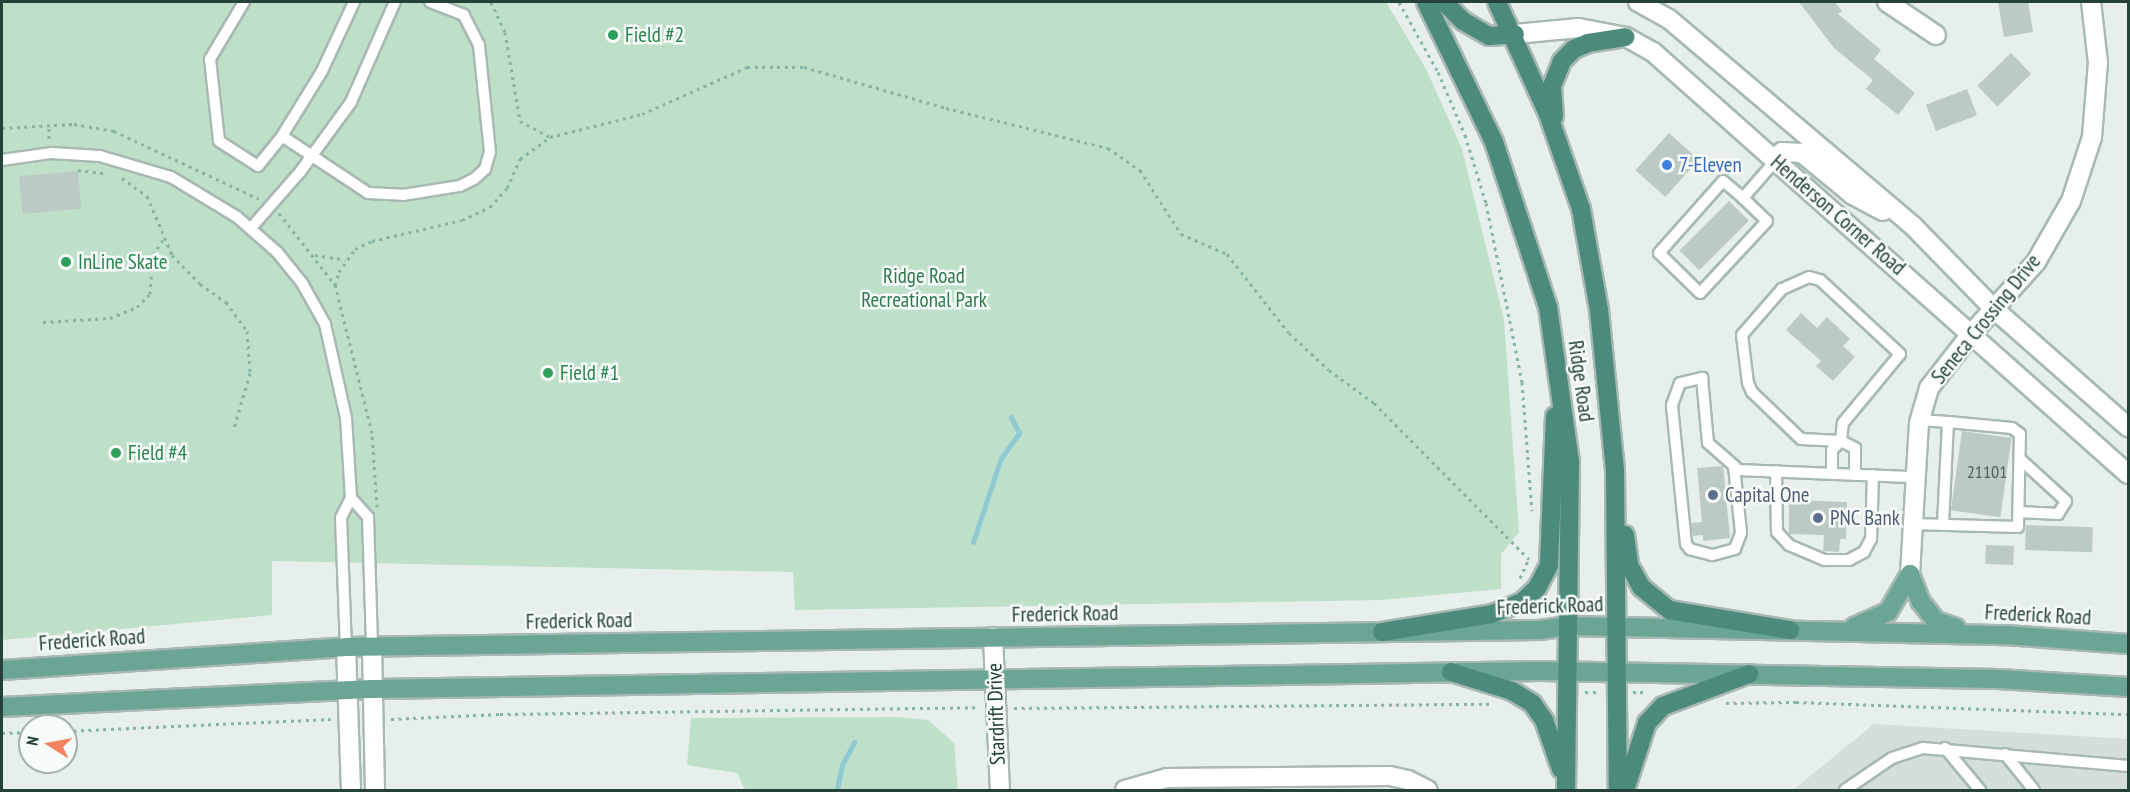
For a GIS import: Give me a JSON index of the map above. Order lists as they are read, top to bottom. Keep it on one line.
{"streets":{"highway":["Ridge Road"],"main road":["Frederick Road"],"street":["Henderson Corner Road","Seneca Crossing Drive","Stardrift Drive"]},"crossings":[["Henderson Corner Road","Seneca Crossing Drive"],["Henderson Corner Road","Ridge Road"],["Ridge Road","Frederick Road"],["Frederick Road","Stardrift Drive"]],"parks":["Ridge Road Recreational Park"],"places":["Field #2","7-Eleven","InLine Skate","Field #1","Field #4","Capital One","PNC Bank"],"house_numbers":["21101"],"north":"left"}
